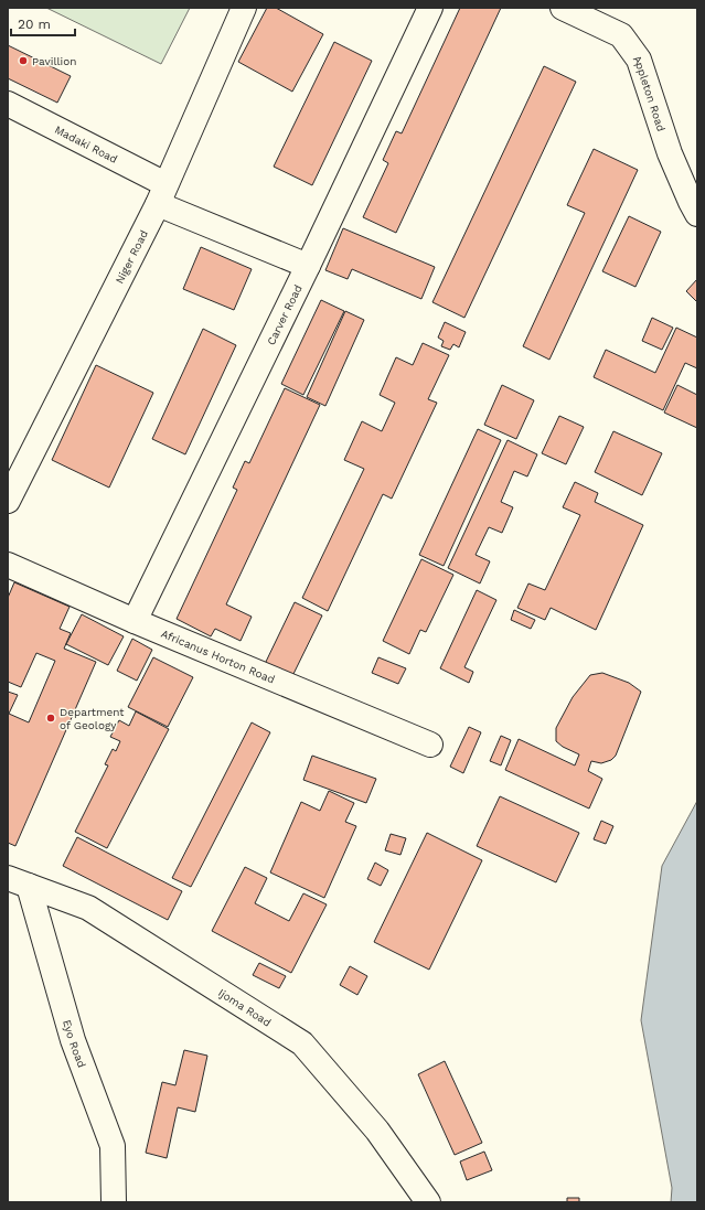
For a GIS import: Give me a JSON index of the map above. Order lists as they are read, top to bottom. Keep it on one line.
{"streets":{"street":["Appleton Road","Madaki Road","Niger Road","Carver Road","Africanus Horton Road","Ijoma Road","Eyo Road"]},"crossings":[["Madaki Road","Niger Road"],["Madaki Road","Carver Road"],["Carver Road","Africanus Horton Road"],["Ijoma Road","Eyo Road"]],"places":["Pavillion","Department of Geology"],"scale_bar":"20 m"}
